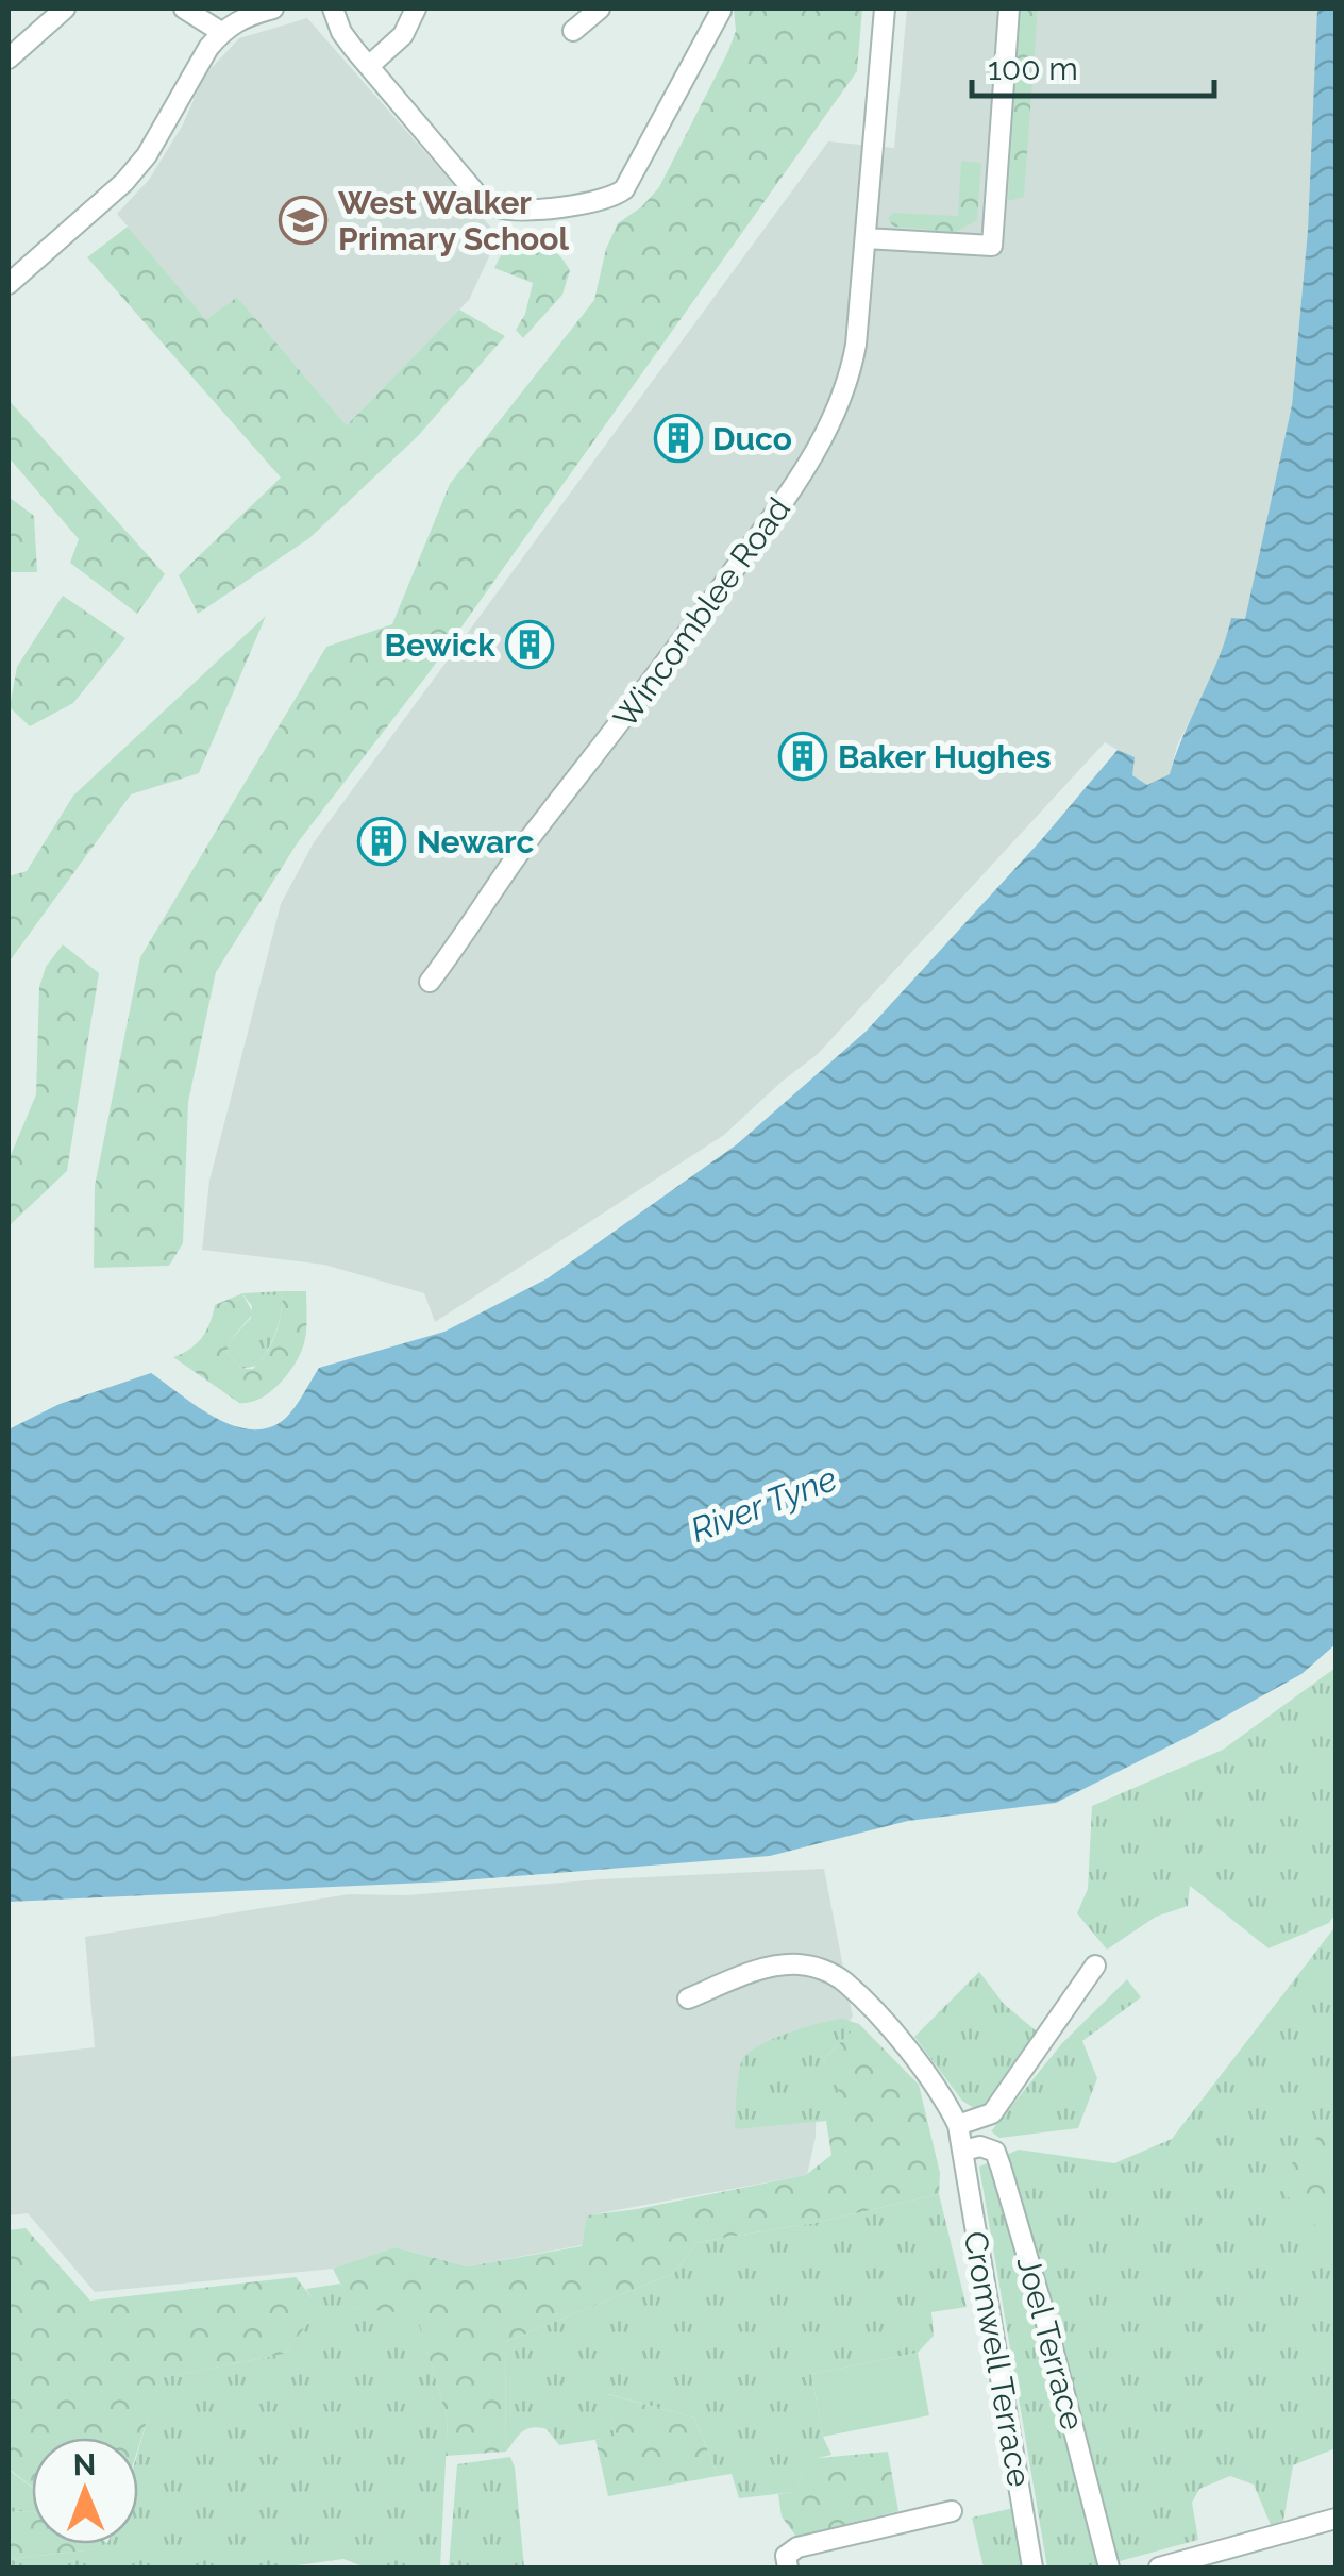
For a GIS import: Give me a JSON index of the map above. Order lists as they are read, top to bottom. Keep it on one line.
{"streets":{"street":["Wincomblee Road","Joel Terrace","Cromwell Terrace"]},"crossings":[["Joel Terrace","Cromwell Terrace"]],"water":["River Tyne"],"places":{"school or university":["West Walker Primary School"],"building":["Duco","Bewick","Baker Hughes","Newarc"]},"scale_bar":"100 m","north":"top"}
